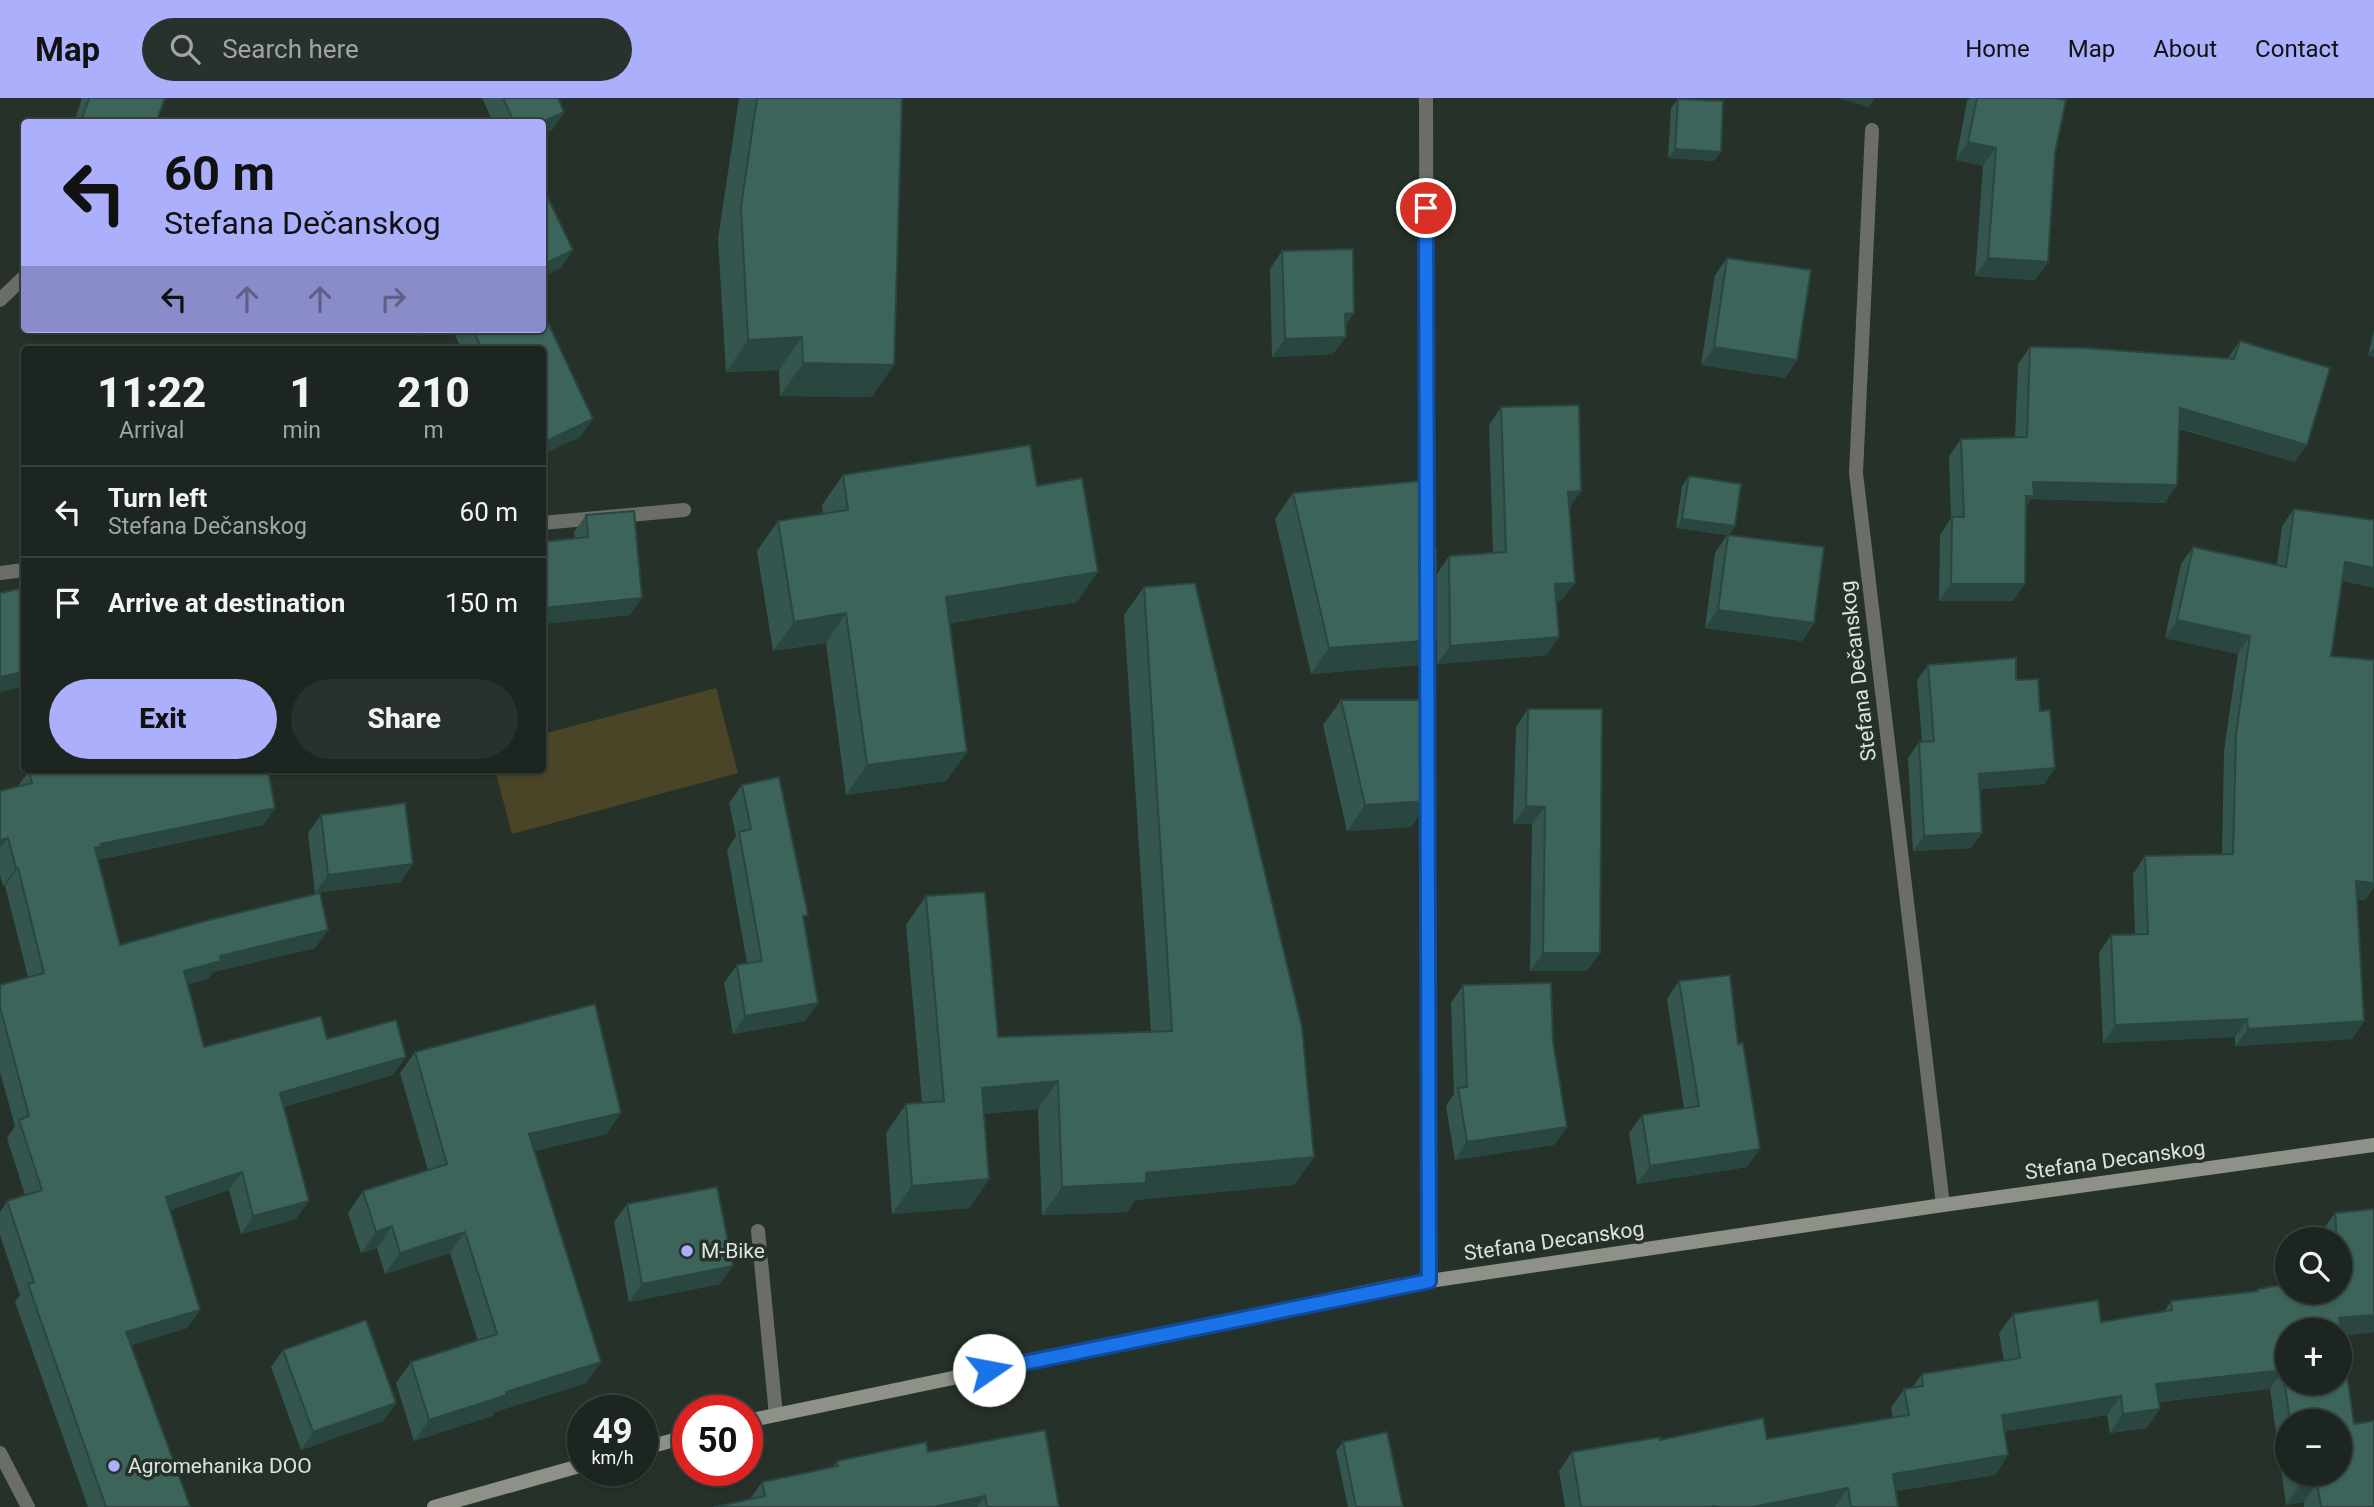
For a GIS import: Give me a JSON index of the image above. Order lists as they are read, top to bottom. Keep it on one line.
{"streets":{"main road":["Stefana Decanskog"],"street":["Stefana Dečanskog"]},"crossings":[["Stefana Dečanskog","Stefana Decanskog"]],"places":["M-Bike","Agromehanika DOO"],"page":{"header":"Map","search":"Search here","nav":["Home","Map","About","Contact"],"turn":["60 m","Stefana Dečanskog"],"eta":["11:22","Arrival","1","min","210","m"],"list":[{"name":"Turn left","note":"Stefana Dečanskog","value":"60 m"},{"name":"Arrive at destination","value":"150 m"}],"buttons":["Exit","Share"],"map_buttons":["+","−"],"speed":"49 km/h","limit":"50"}}
